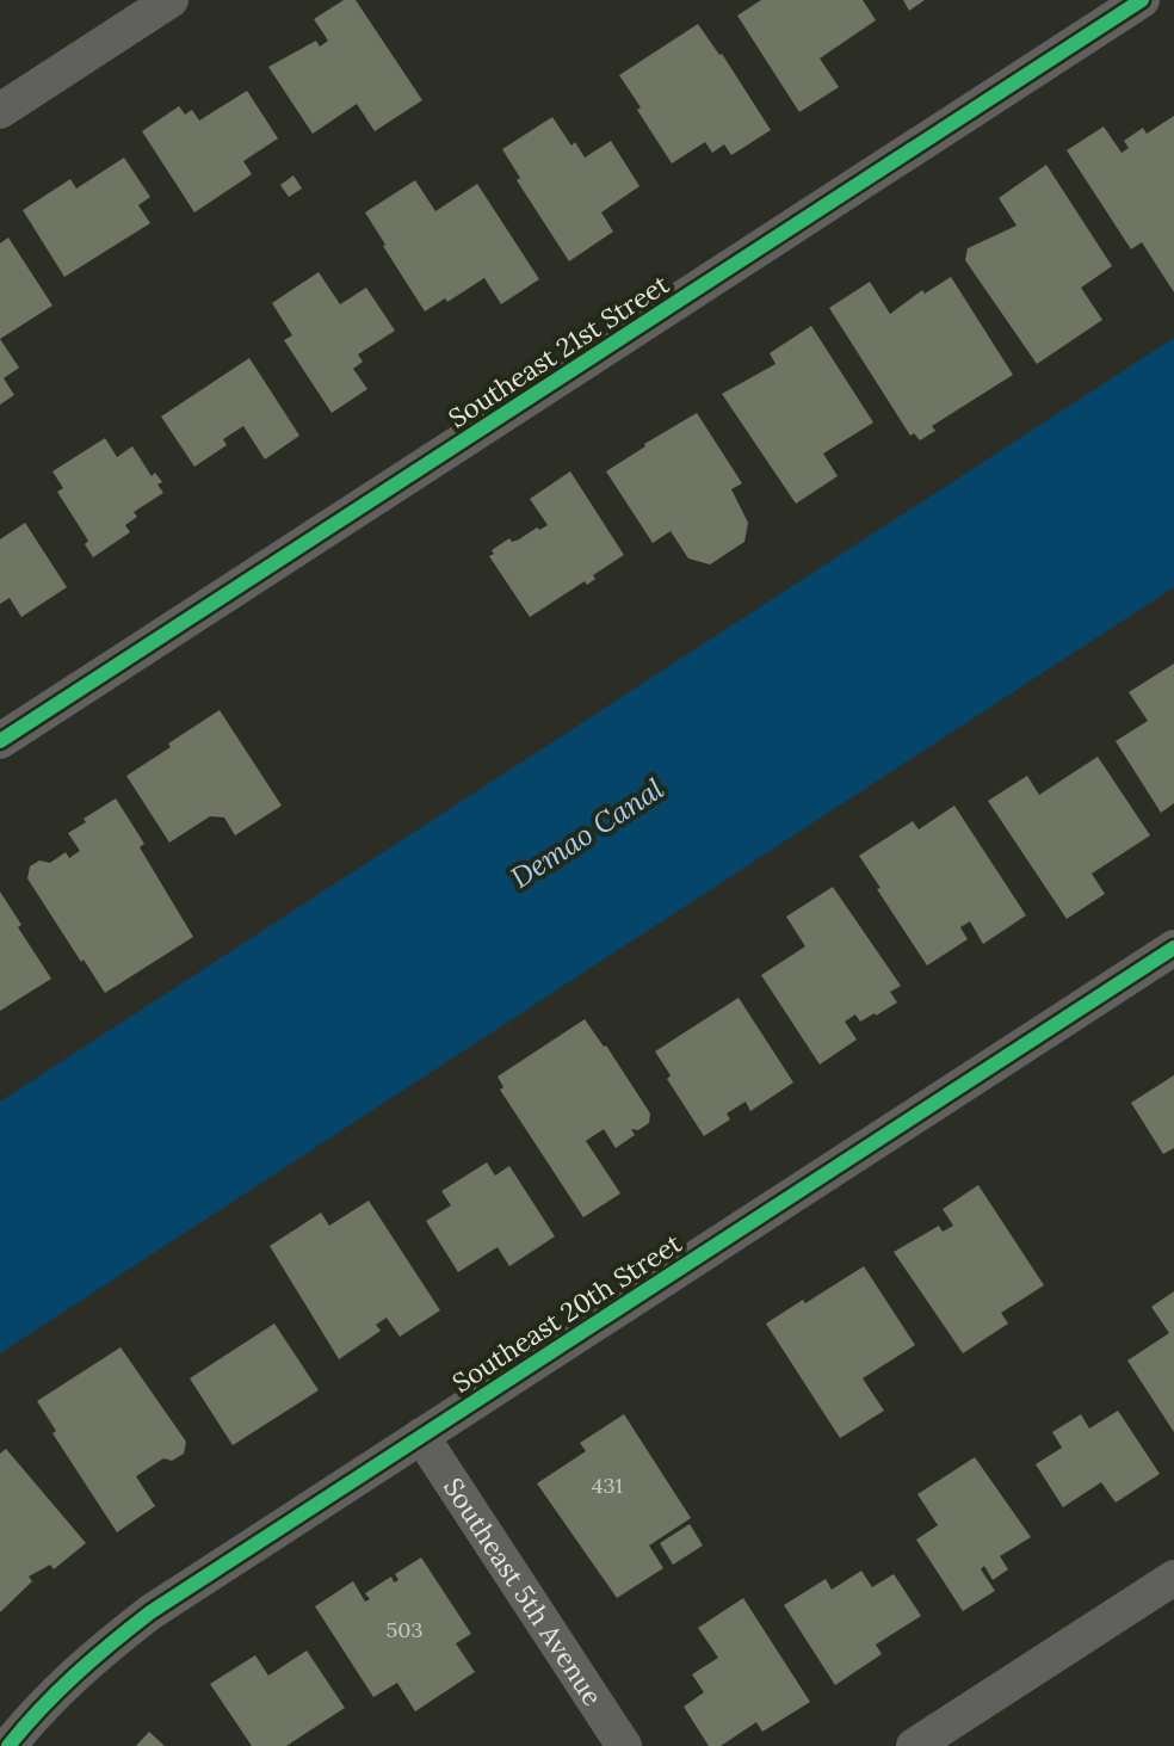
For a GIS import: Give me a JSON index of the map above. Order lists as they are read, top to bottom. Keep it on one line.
{"streets":{"street":["Southeast 21st Street","Southeast 20th Street","Southeast 5th Avenue"]},"crossings":[["Southeast 20th Street","Southeast 5th Avenue"]],"water":["Demao Canal"],"house_numbers":["431","503"]}
